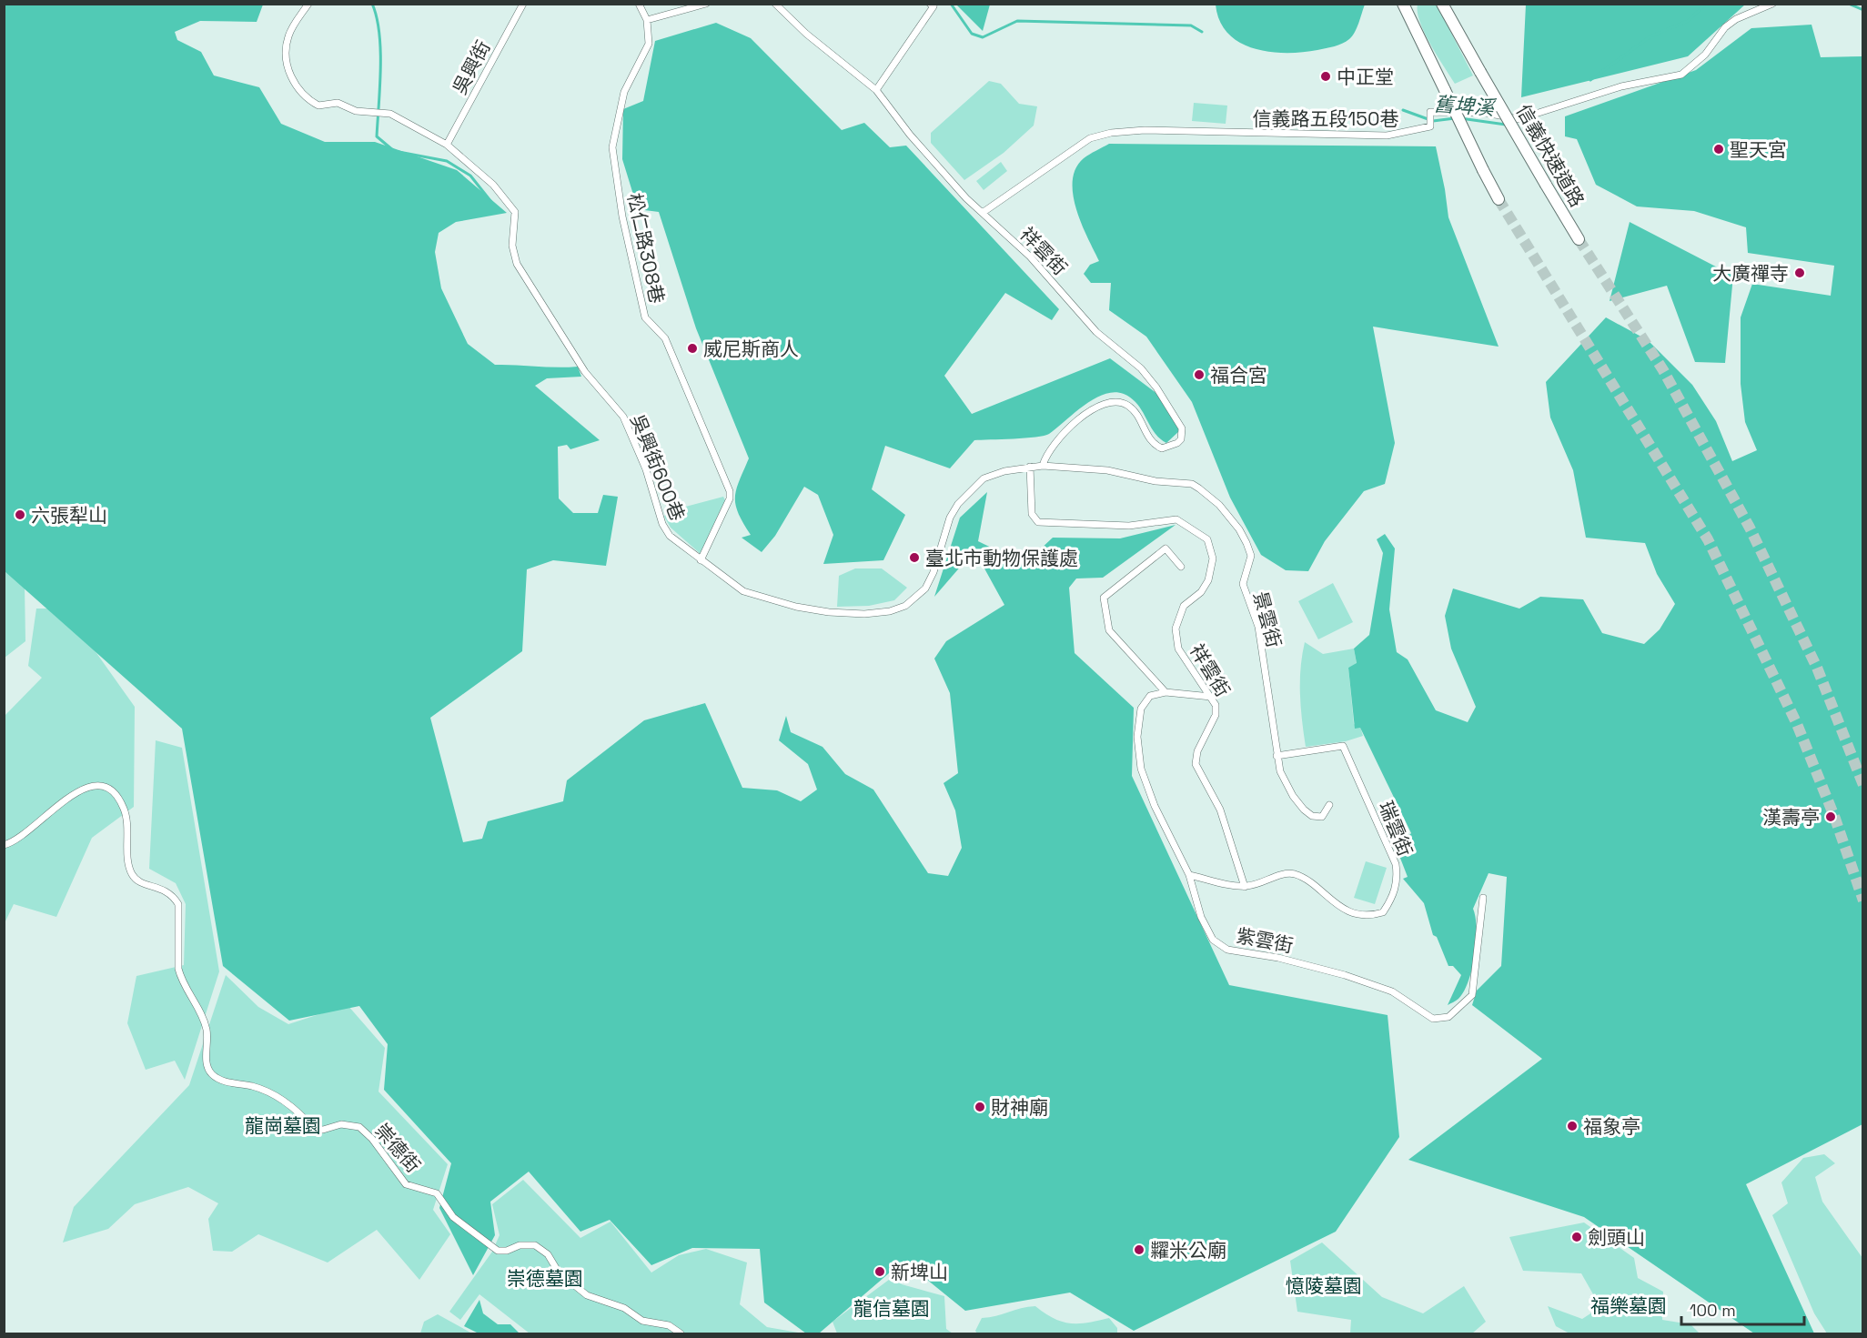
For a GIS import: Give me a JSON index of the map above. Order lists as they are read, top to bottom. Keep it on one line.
{"streets":{"highway":["信義快速道路"],"street":["吳興街","信義路五段150巷","松仁路308巷","祥雲街","吳興街600巷","景雲街","瑞雲街","紫雲街","崇德街"]},"crossings":[["吳興街","吳興街600巷"],["信義路五段150巷","祥雲街"],["松仁路308巷","吳興街600巷"],["祥雲街","吳興街600巷"],["祥雲街","景雲街"],["祥雲街","瑞雲街"],["吳興街600巷","景雲街"],["景雲街","瑞雲街"],["瑞雲街","紫雲街"]],"water":["舊埤溪"],"parks":["龍崗墓園","崇德墓園","憶陵墓園","福樂墓園","龍信墓園"],"places":["中正堂","聖天宮","大廣禪寺","威尼斯商人","福合宮","六張犁山","臺北市動物保護處","漢壽亭","財神廟","福象亭","劍頭山","糶米公廟","新埤山"],"scale_bar":"100 m"}
